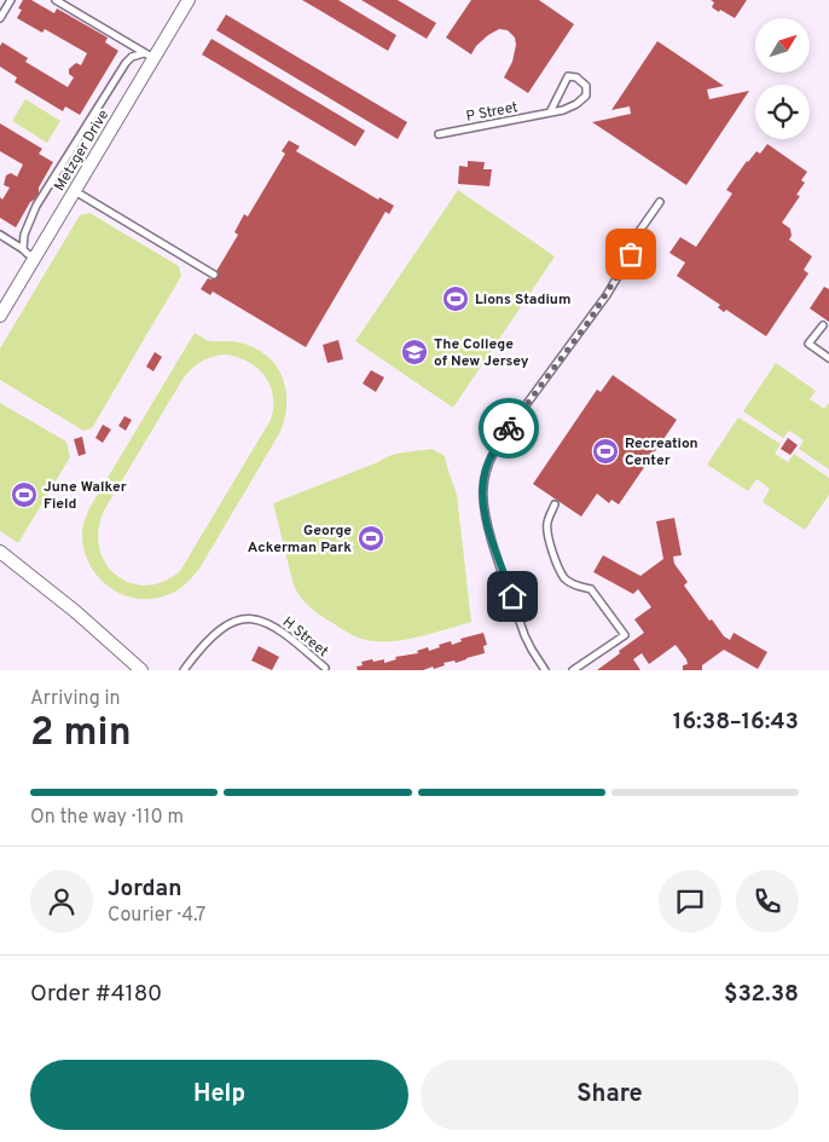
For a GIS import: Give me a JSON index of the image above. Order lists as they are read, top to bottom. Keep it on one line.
{"streets":{"street":["Metzger Drive"],"lane":["P Street","H Street"]},"places":{"sports":["Lions Stadium","Recreation Center","June Walker Field","George Ackerman Park"],"school or university":["The College of New Jersey"]},"north":"top right","page":{"heading":["2 min","Arriving in","16:38–16:43"],"panel":["Jordan","Courier · 4.7","Order #4180","$32.38"],"bar":"On the way · 110 m","buttons":["Help","Share"]}}
